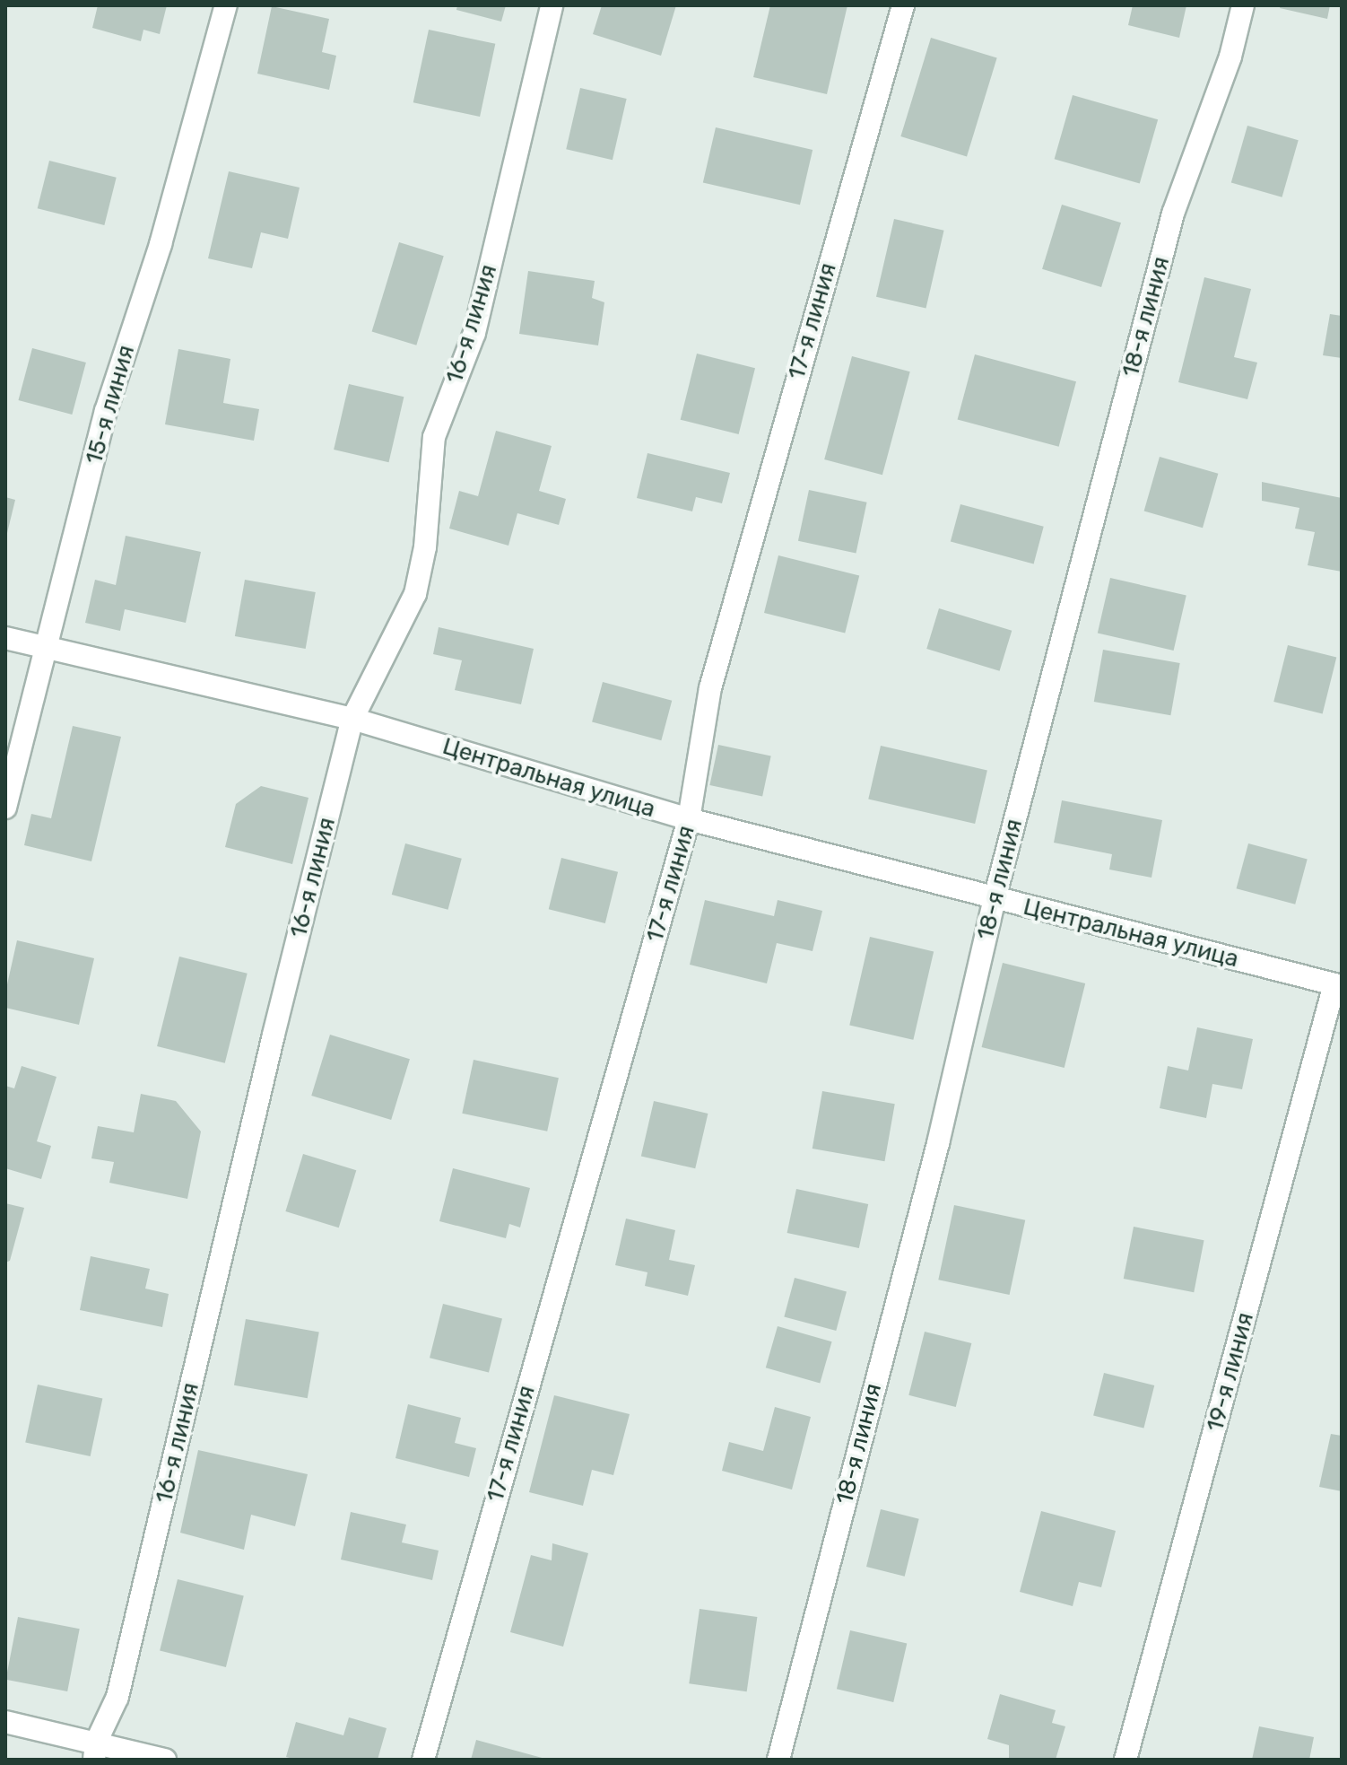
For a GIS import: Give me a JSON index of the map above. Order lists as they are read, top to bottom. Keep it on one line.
{"streets":{"street":["18-я линия","17-я линия","16-я линия","15-я линия","Центральная улица","19-я линия"]},"crossings":[["18-я линия","Центральная улица"],["17-я линия","Центральная улица"],["16-я линия","Центральная улица"],["15-я линия","Центральная улица"],["Центральная улица","19-я линия"]]}
